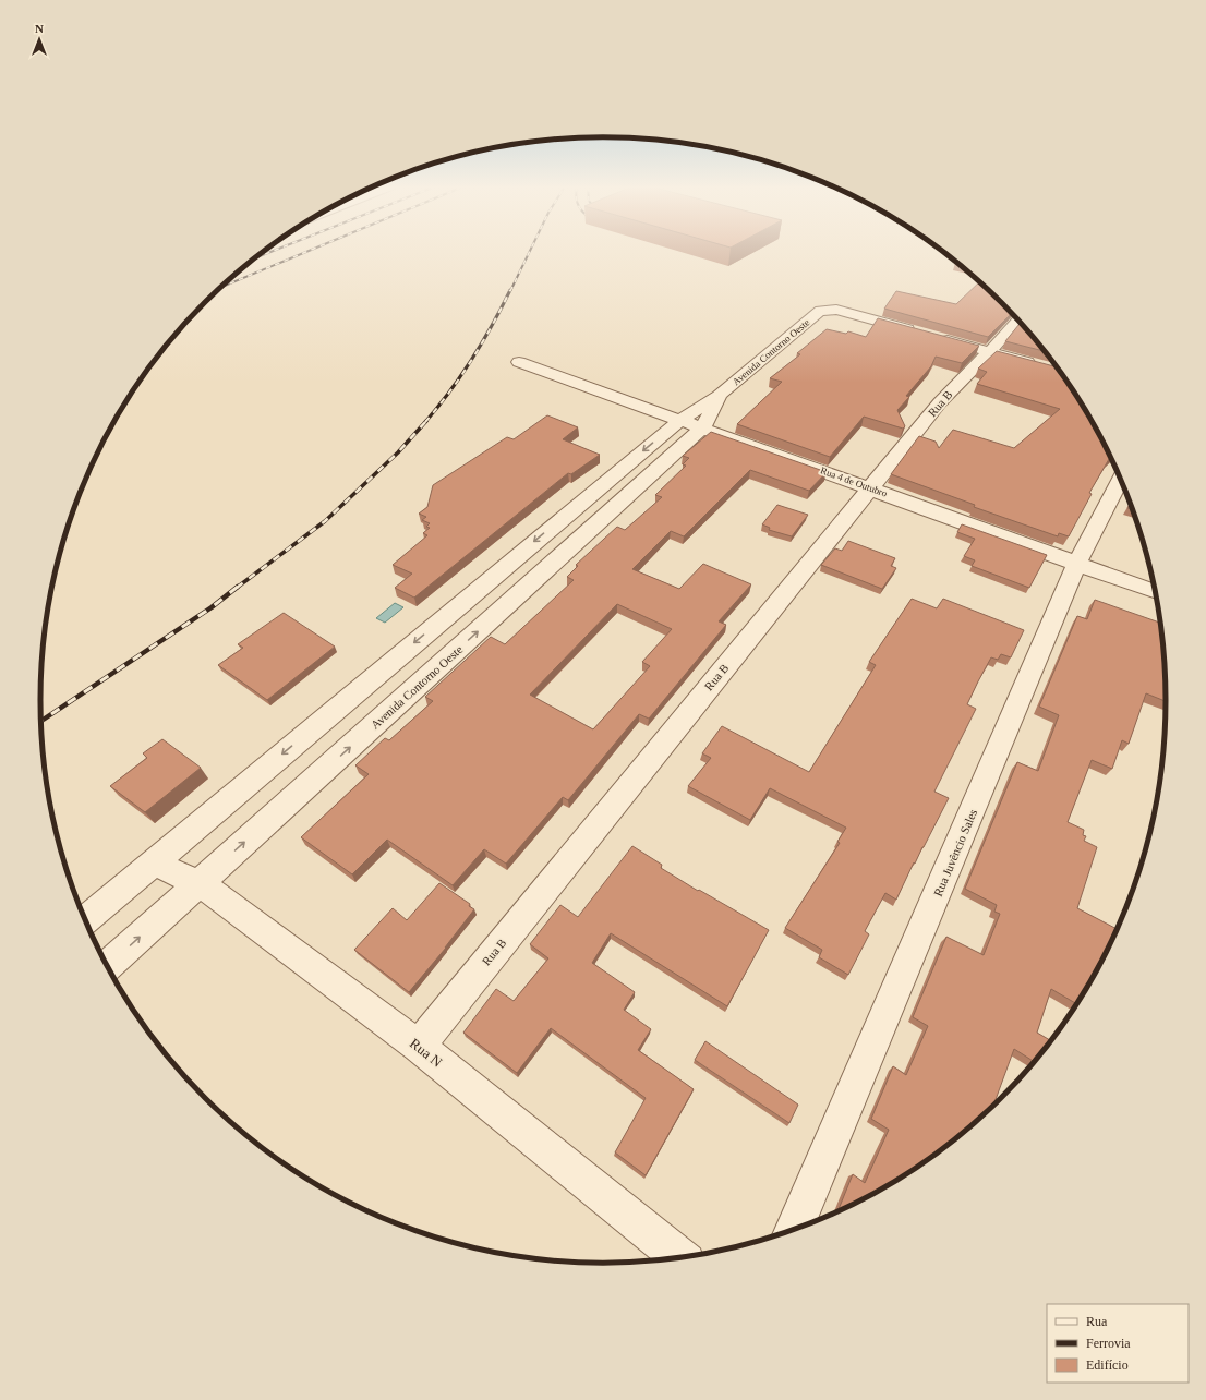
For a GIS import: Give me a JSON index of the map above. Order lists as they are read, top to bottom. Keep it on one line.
{"streets":{"street":["Avenida Contorno Oeste","Rua B","Rua 4 de Outubro","Rua Juvêncio Sales","Rua N"]},"crossings":[["Avenida Contorno Oeste","Rua 4 de Outubro"],["Avenida Contorno Oeste","Rua N"],["Rua B","Rua 4 de Outubro"],["Rua B","Rua N"],["Rua 4 de Outubro","Rua Juvêncio Sales"]],"legend":["Rua","Ferrovia","Edifício"],"north":"top"}
